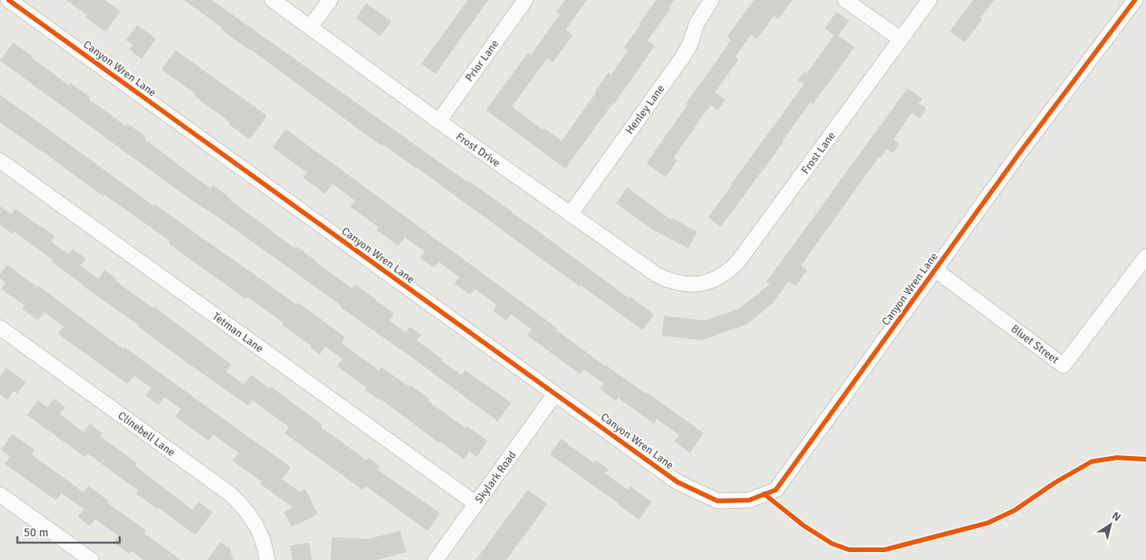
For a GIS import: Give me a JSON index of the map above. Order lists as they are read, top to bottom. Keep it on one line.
{"streets":{"street":["Prior Lane","Canyon Wren Lane","Henley Lane","Frost Drive","Frost Lane","Tetman Lane","Bluet Street","Clinebell Lane","Skylark Road"]},"crossings":[["Prior Lane","Frost Drive"],["Canyon Wren Lane","Bluet Street"],["Canyon Wren Lane","Skylark Road"],["Henley Lane","Frost Drive"],["Frost Drive","Frost Lane"],["Tetman Lane","Skylark Road"]],"scale_bar":"50 m","north":"top right"}
